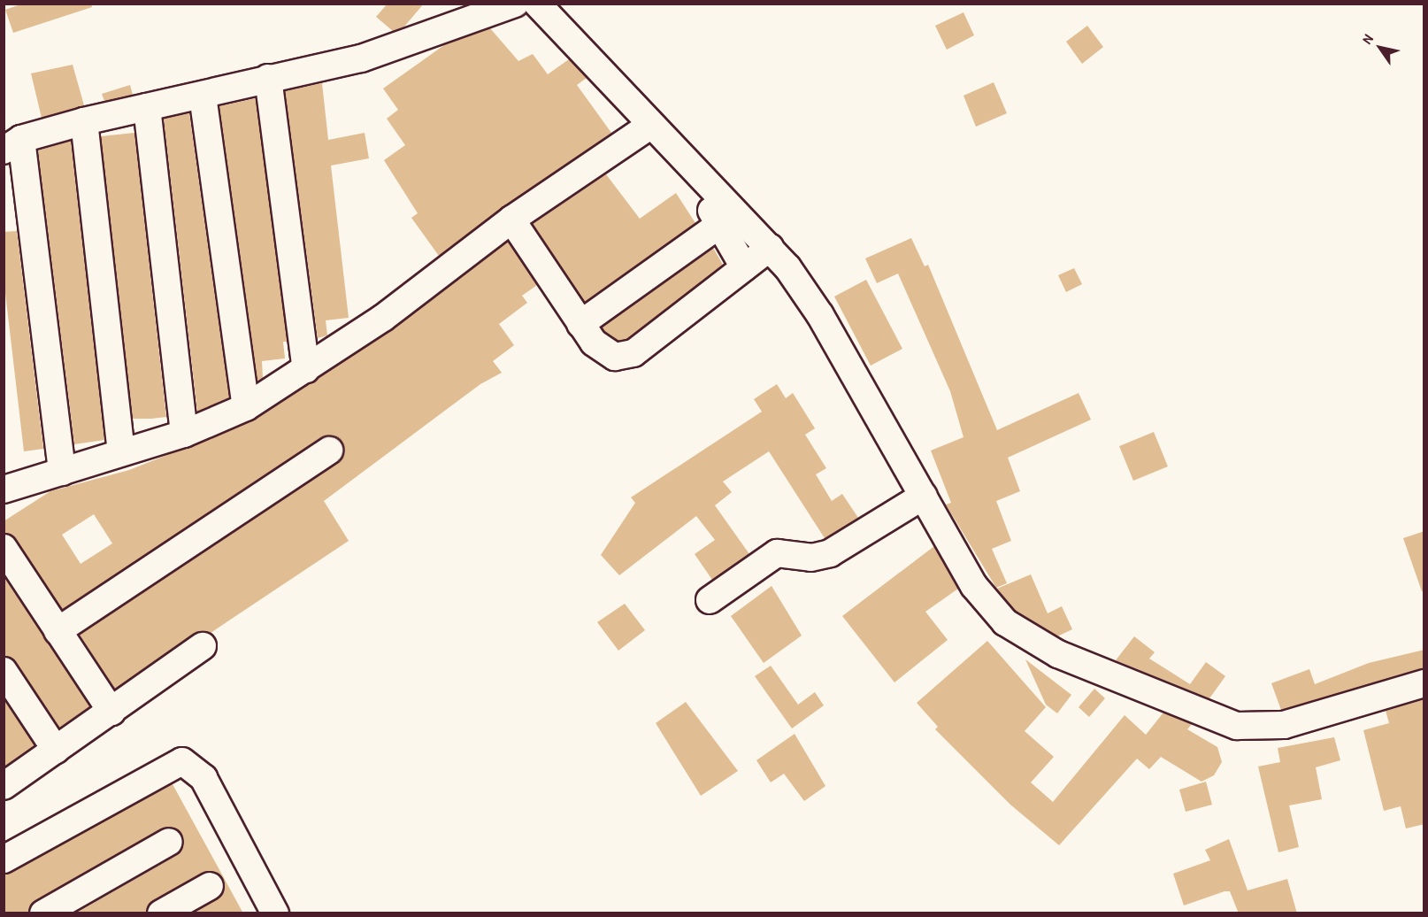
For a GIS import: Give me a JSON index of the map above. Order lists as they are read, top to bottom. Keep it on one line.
{"north":"top left"}
